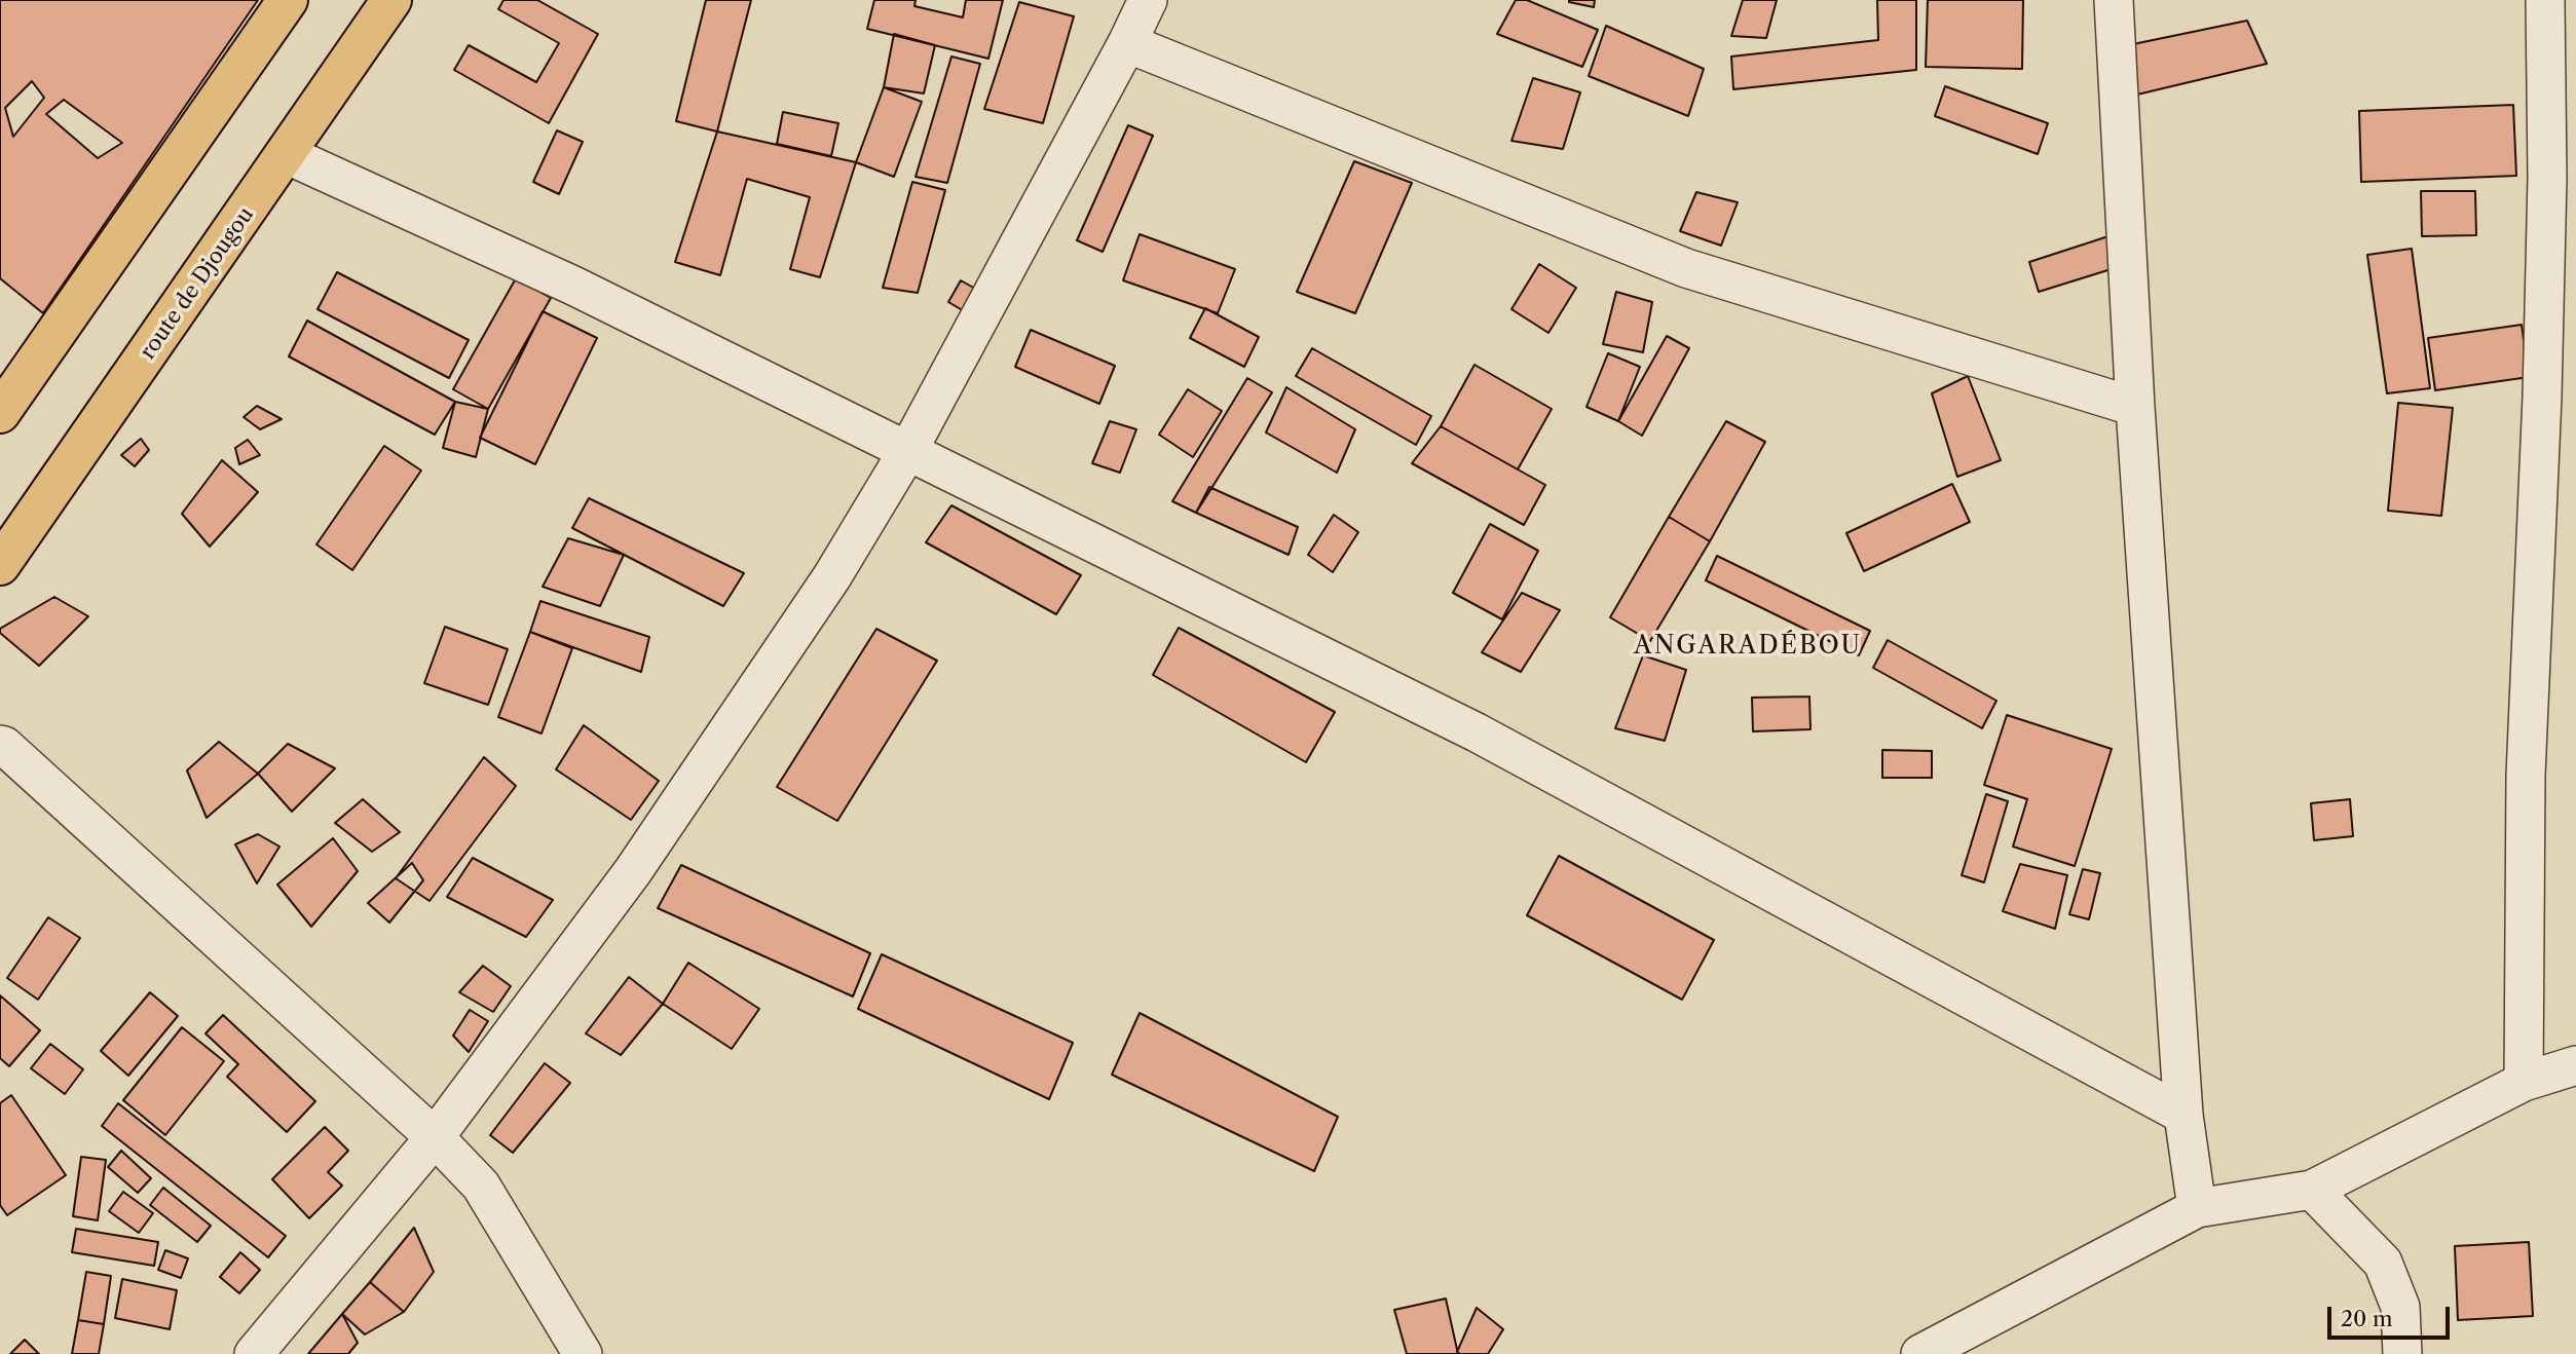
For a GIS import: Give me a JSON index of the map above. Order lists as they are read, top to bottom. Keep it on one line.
{"streets":{"highway":["route de Djougou"]},"districts":["ANGARADÉBOU"],"scale_bar":"20 m"}
